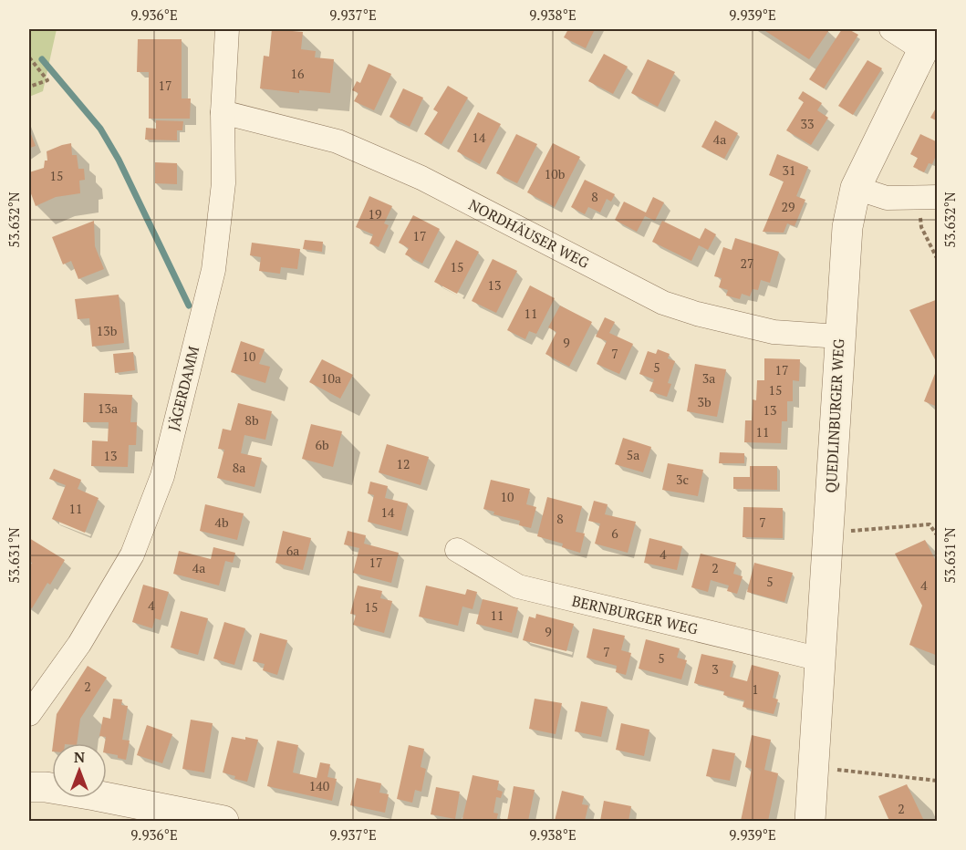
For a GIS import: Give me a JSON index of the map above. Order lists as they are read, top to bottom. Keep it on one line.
{"streets":{"street":["NORDHÄUSER WEG","JÄGERDAMM","QUEDLINBURGER WEG","BERNBURGER WEG"]},"crossings":[["NORDHÄUSER WEG","JÄGERDAMM"],["NORDHÄUSER WEG","QUEDLINBURGER WEG"],["QUEDLINBURGER WEG","BERNBURGER WEG"]],"house_numbers":["16","17","33","14","4a","31","10b","15","8","29","19","17","27","15","13","11","13b","9","7","10","5","17","10a","3a","15","3b","13a","13","8b","11","6b","5a","13","12","8a","3c","10","11","14","8","4b","7","6","6a","4","17","4a","2","5","4","4","15","11","9","7","5","3","2","1","140","2"],"north":"top","coordinates":["9.936°E","9.937°E","9.938°E","9.939°E","53.632°N","53.631°N"]}
